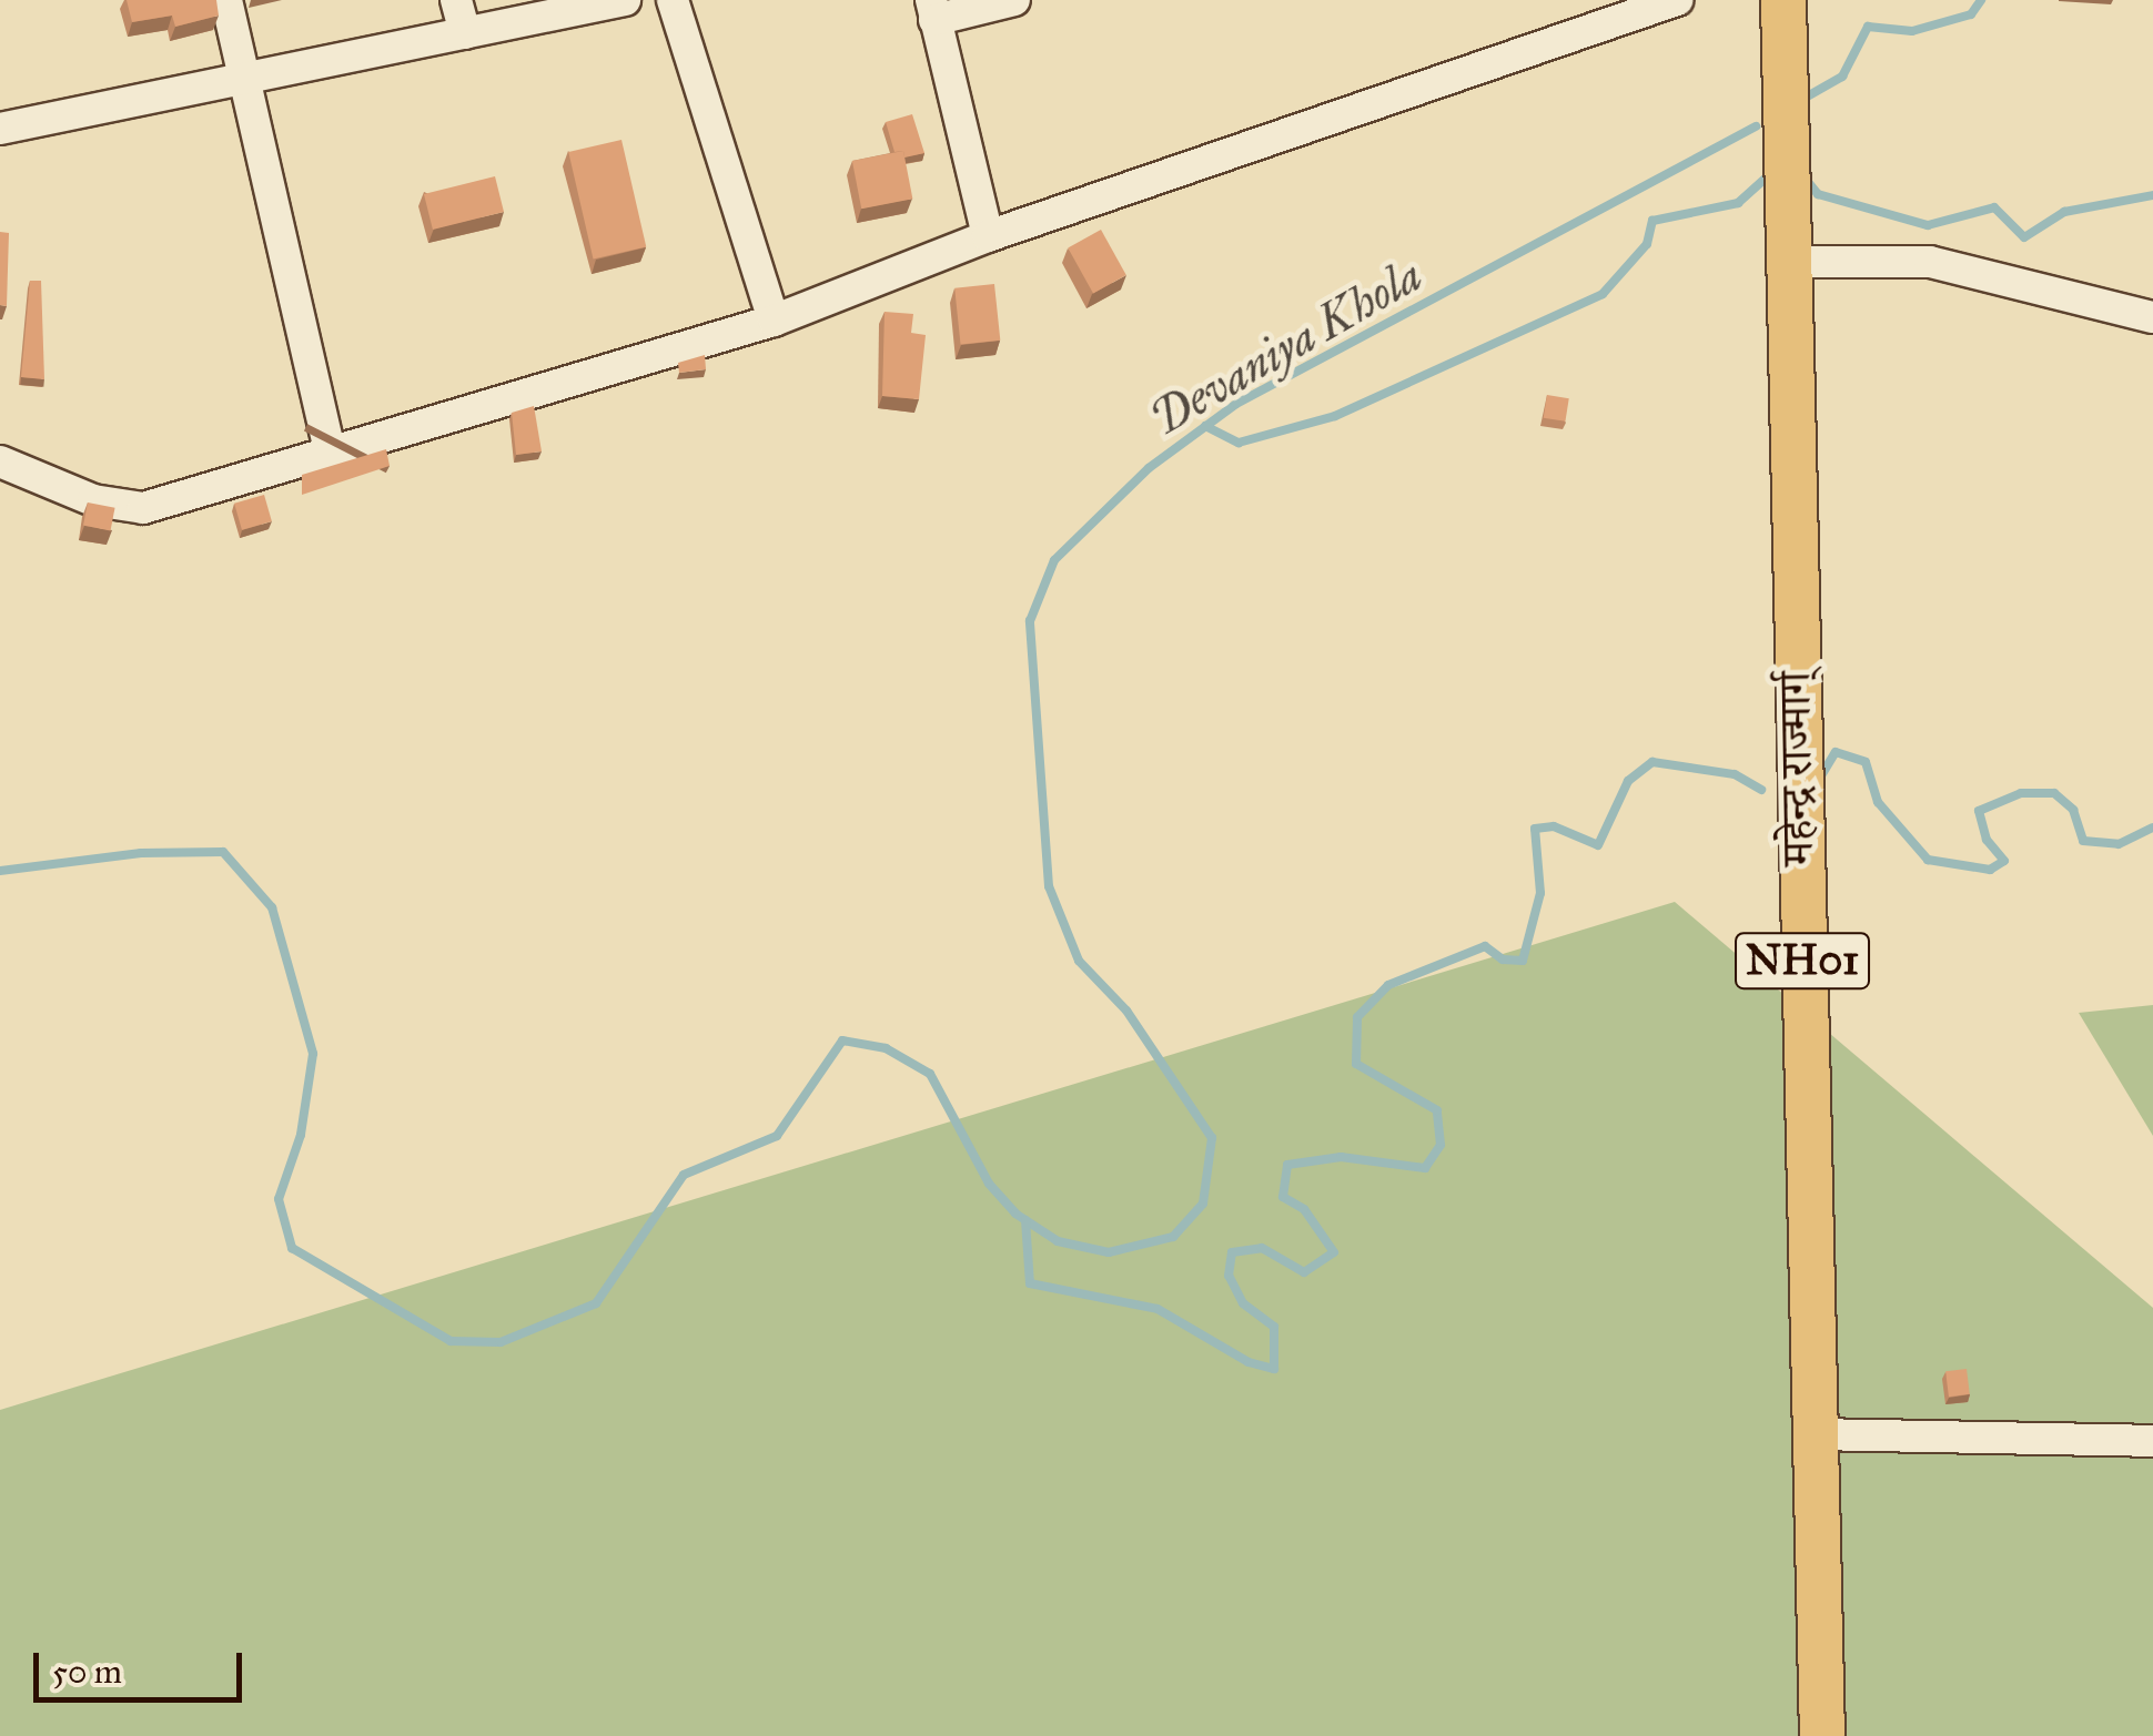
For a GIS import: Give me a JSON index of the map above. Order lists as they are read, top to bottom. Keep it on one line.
{"streets":{"highway":["महेन्द्र राज्मार्ग्","NH01"]},"water":["Devaniya Khola"],"scale_bar":"50 m"}
